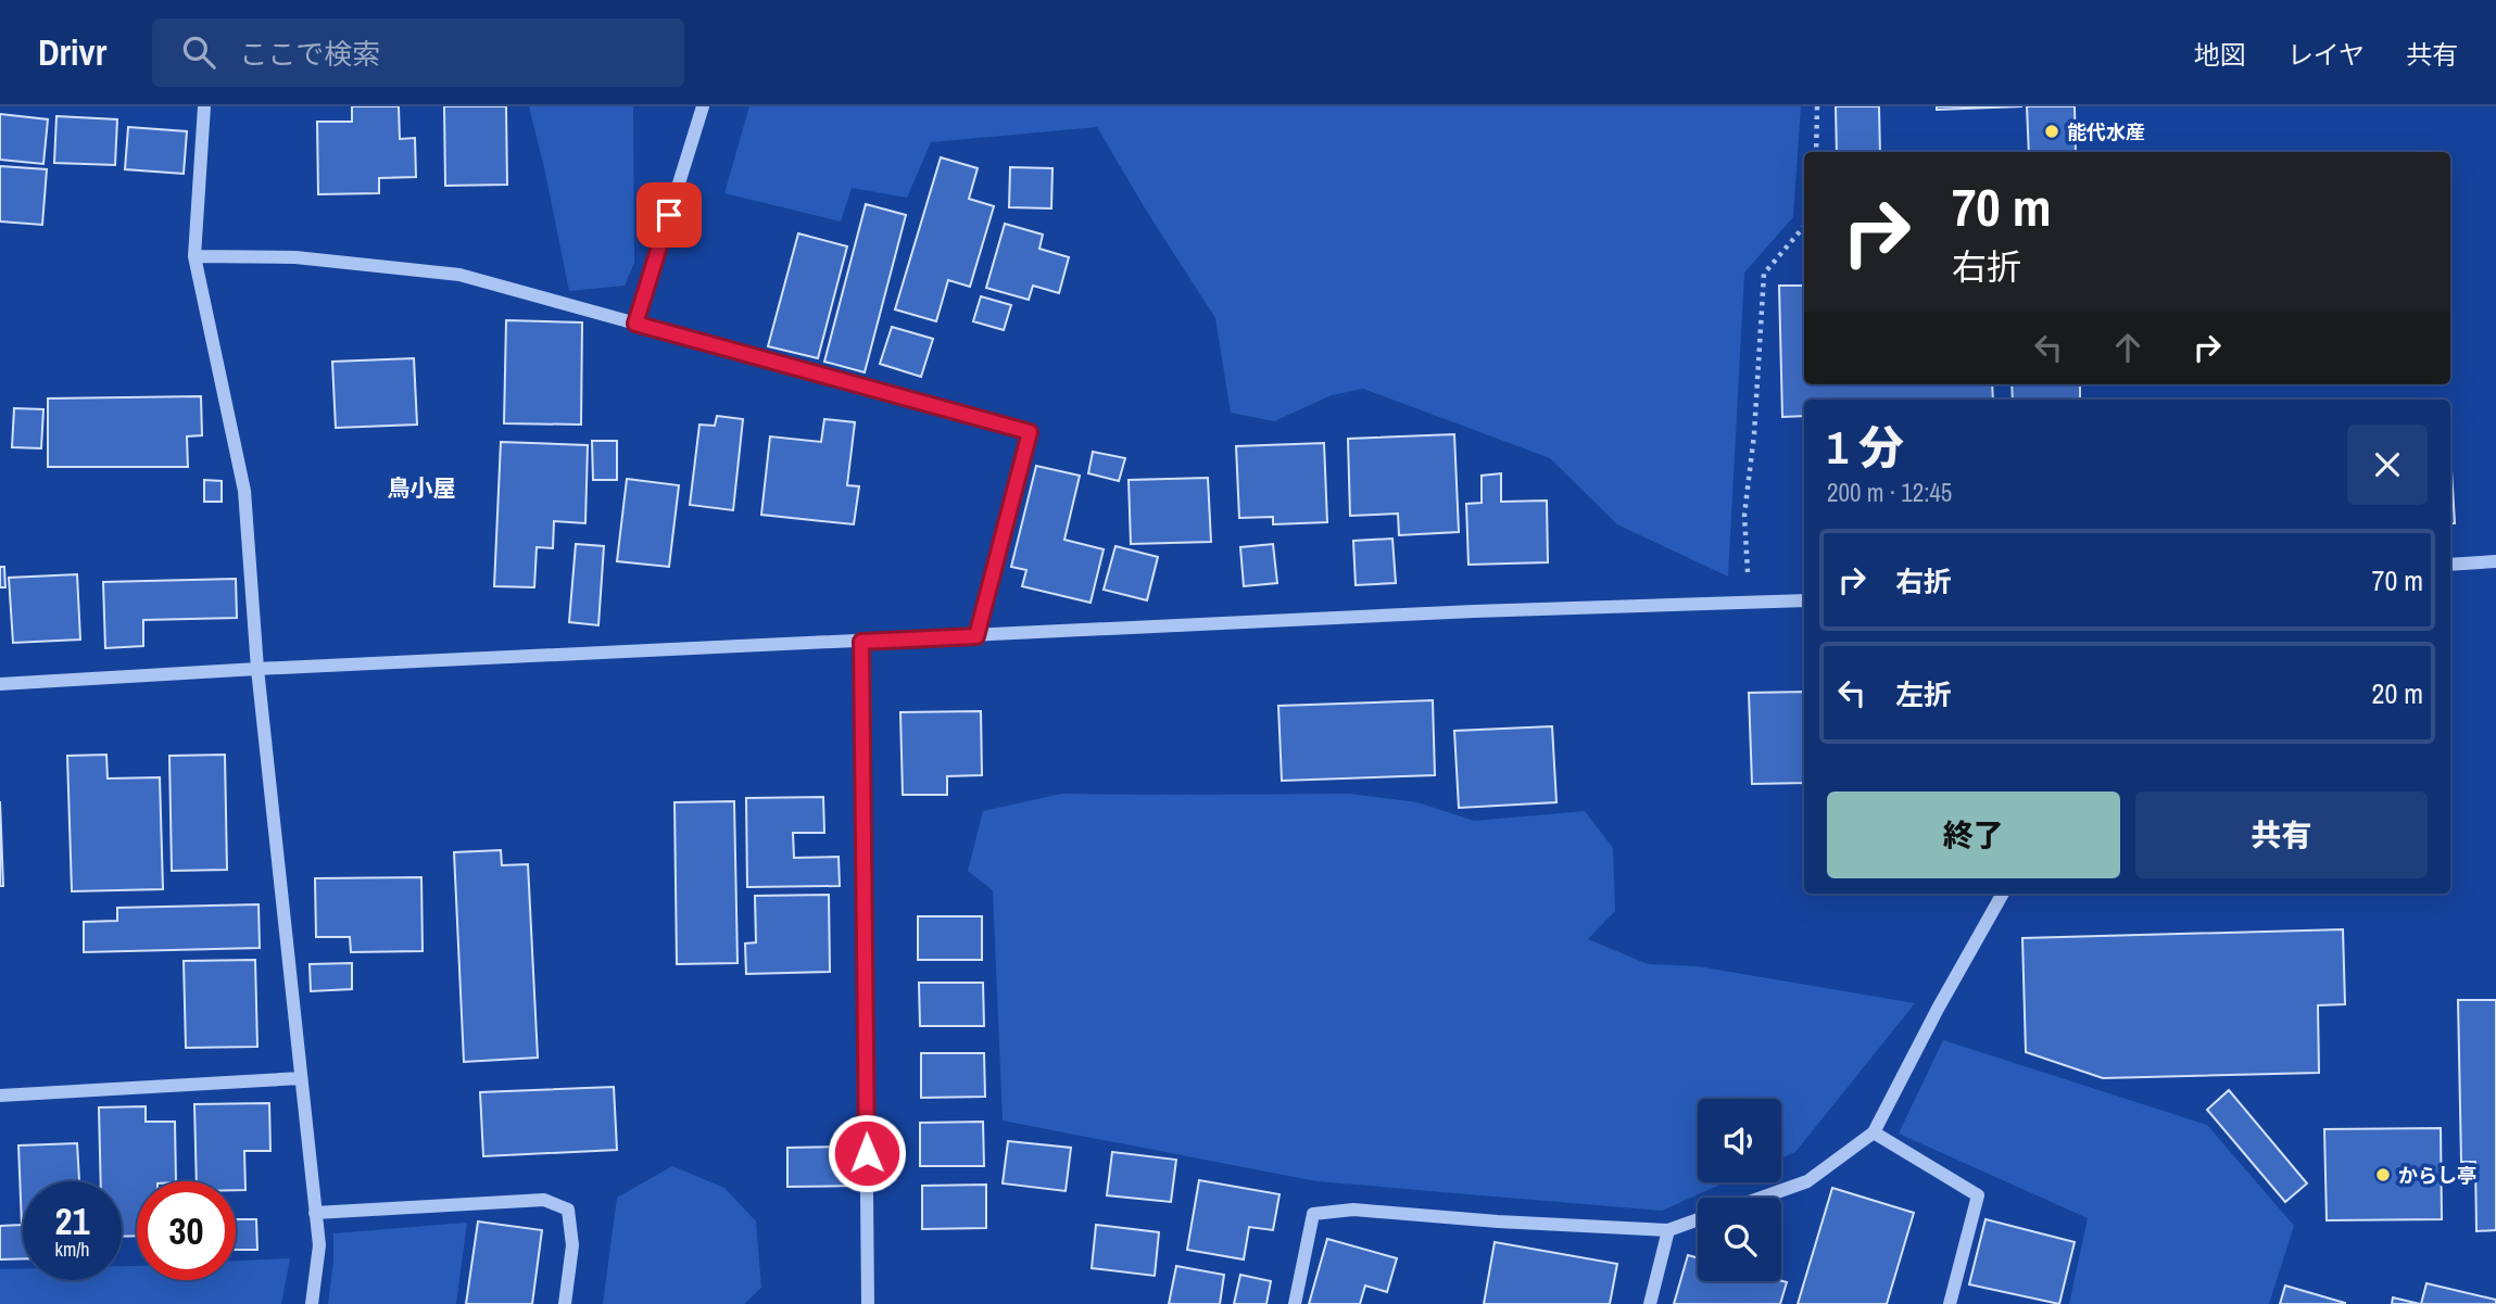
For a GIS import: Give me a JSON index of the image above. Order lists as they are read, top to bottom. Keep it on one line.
{"districts":["鳥小屋"],"places":["能代水産","からし亭"],"page":{"header":"Drivr","search":"ここで検索","nav":["地図","レイヤ","共有"],"turn":["70 m","右折"],"heading":["1 分","200 m · 12:45"],"list":[{"name":"右折","value":"70 m"},{"name":"左折","value":"20 m"}],"buttons":["終了","共有"],"speed":"21 km/h","limit":"30"}}
